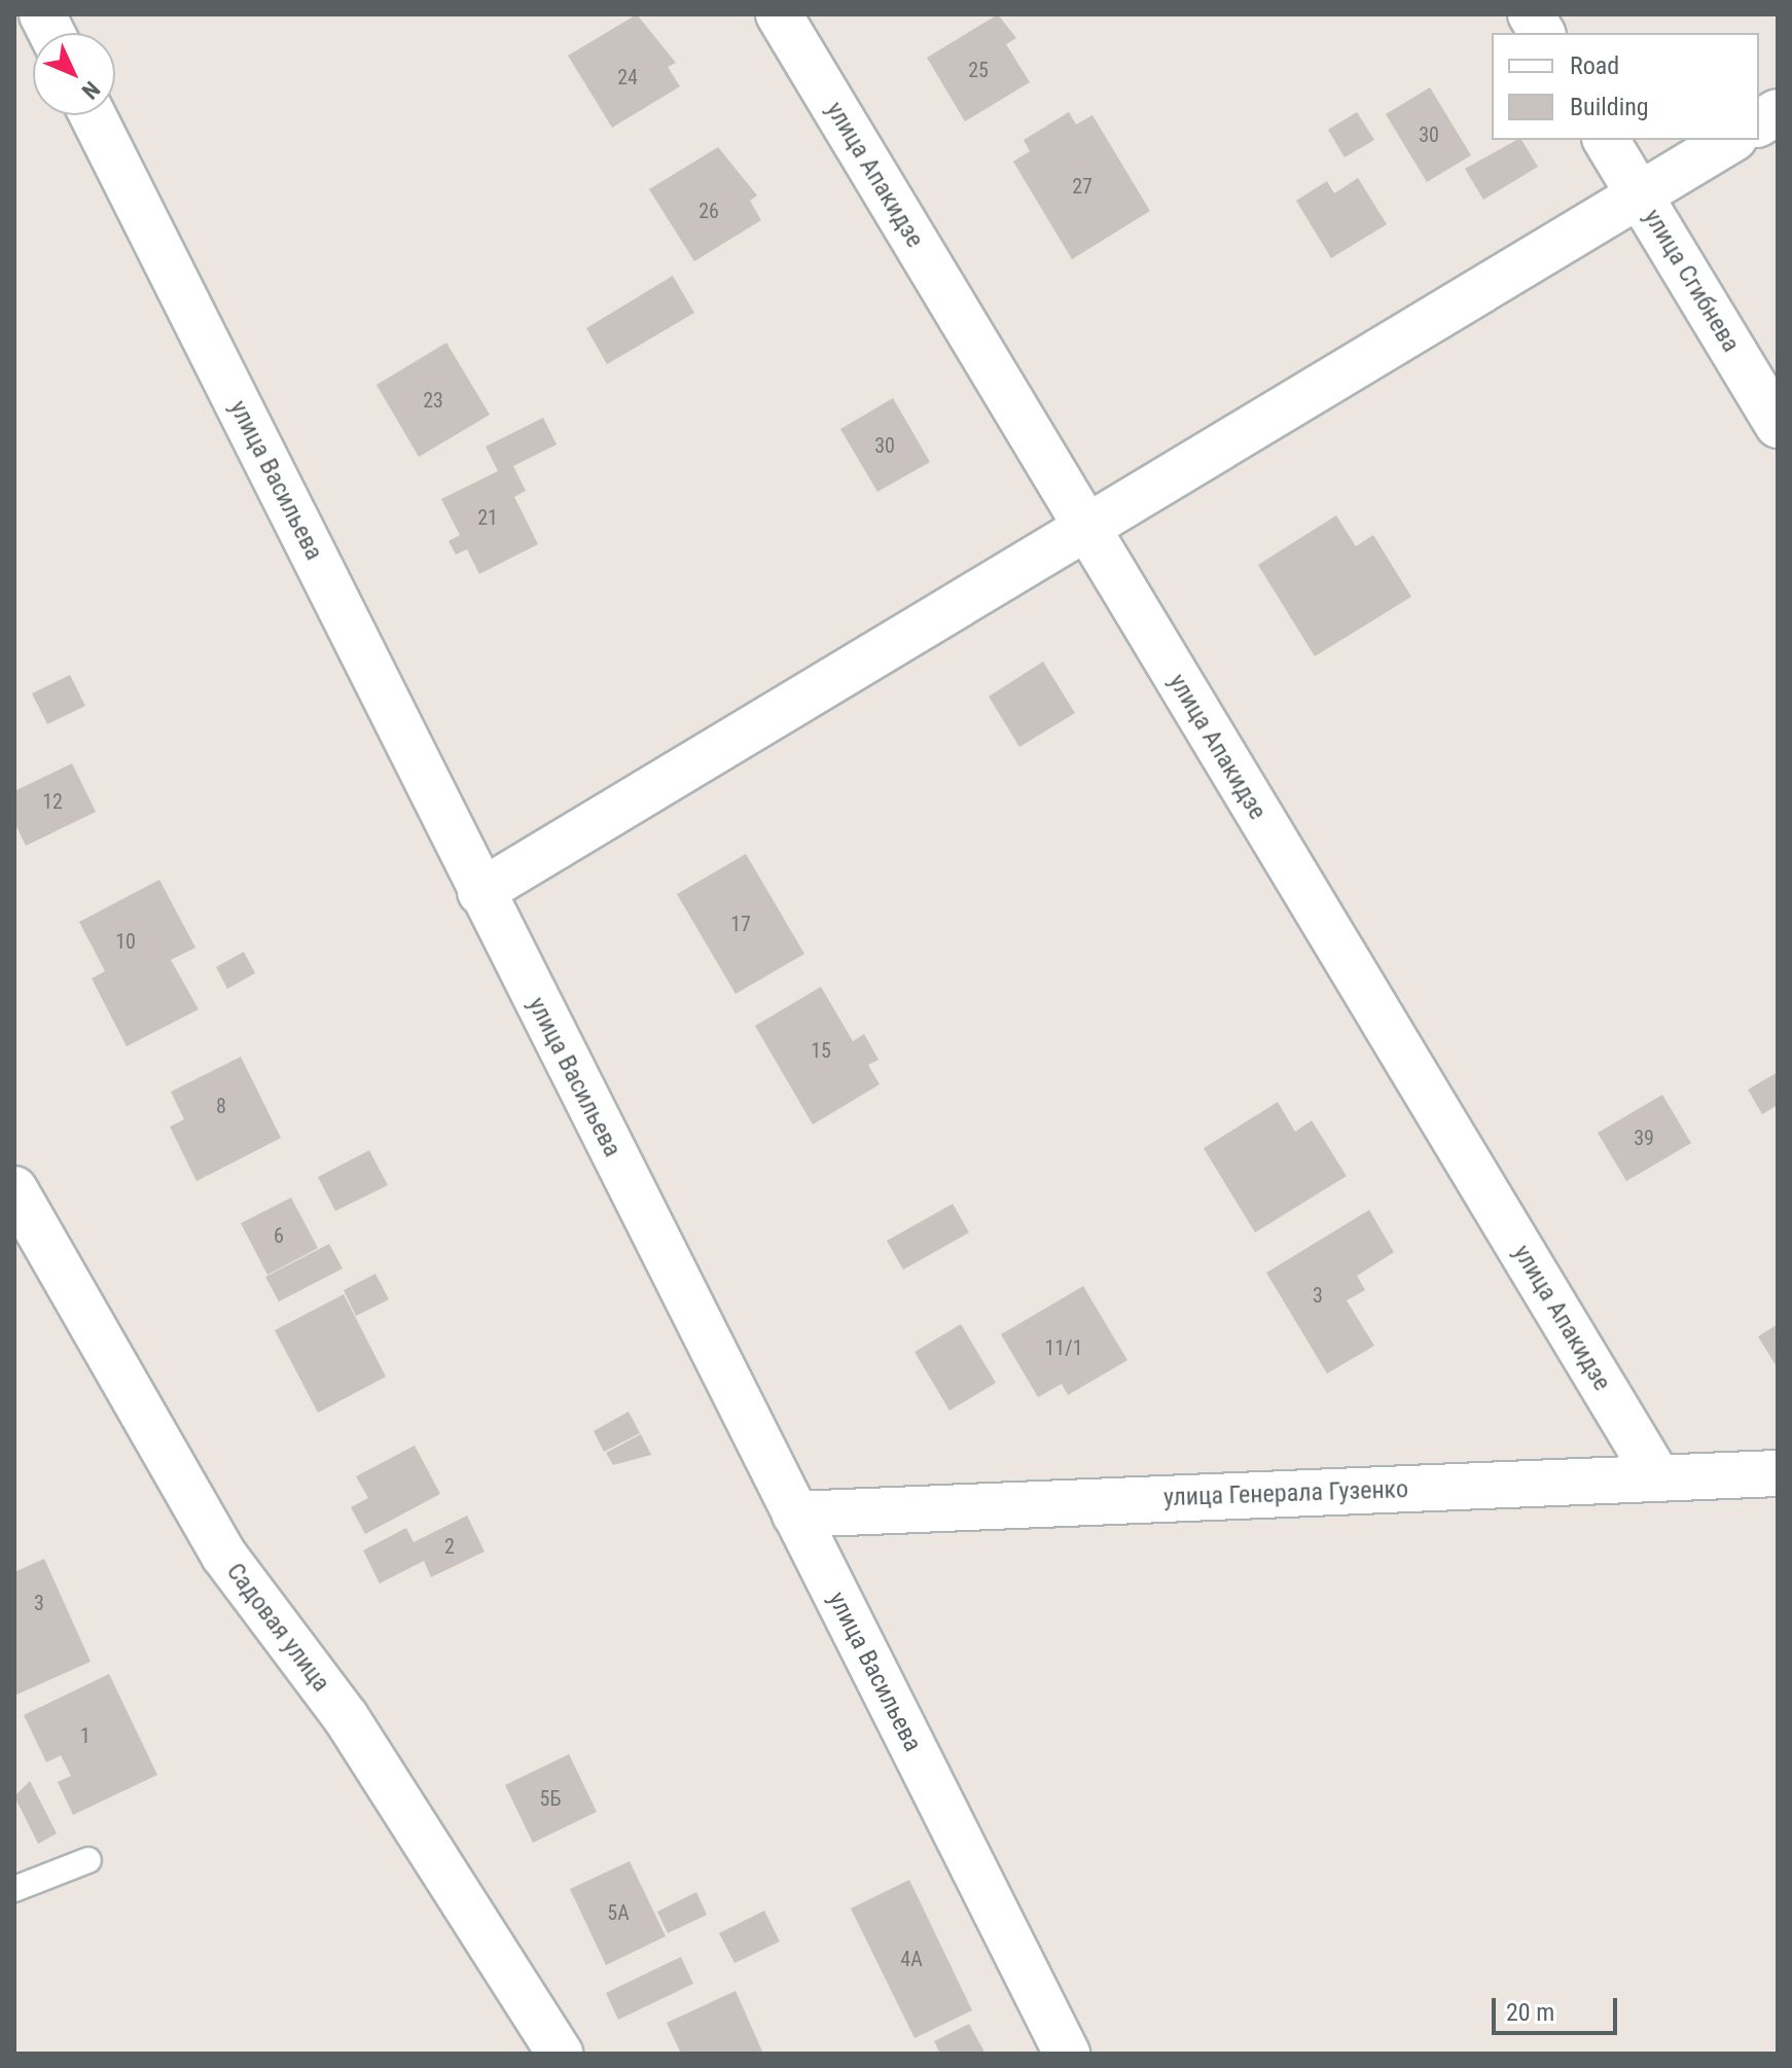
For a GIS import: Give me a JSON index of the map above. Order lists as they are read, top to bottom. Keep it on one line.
{"streets":{"street":["улица Апакидзе","улица Сгибнева","улица Васильева","улица Генерала Гузенко","Садовая улица"]},"crossings":[["улица Апакидзе","улица Генерала Гузенко"],["улица Васильева","улица Генерала Гузенко"]],"house_numbers":["25","24","30","27","26","23","30","21","12","17","10","15","8","39","6","3","11/1","2","3","1","5Б","5А","4А"],"legend":["Road","Building"],"scale_bar":"20 m","north":"bottom right"}
